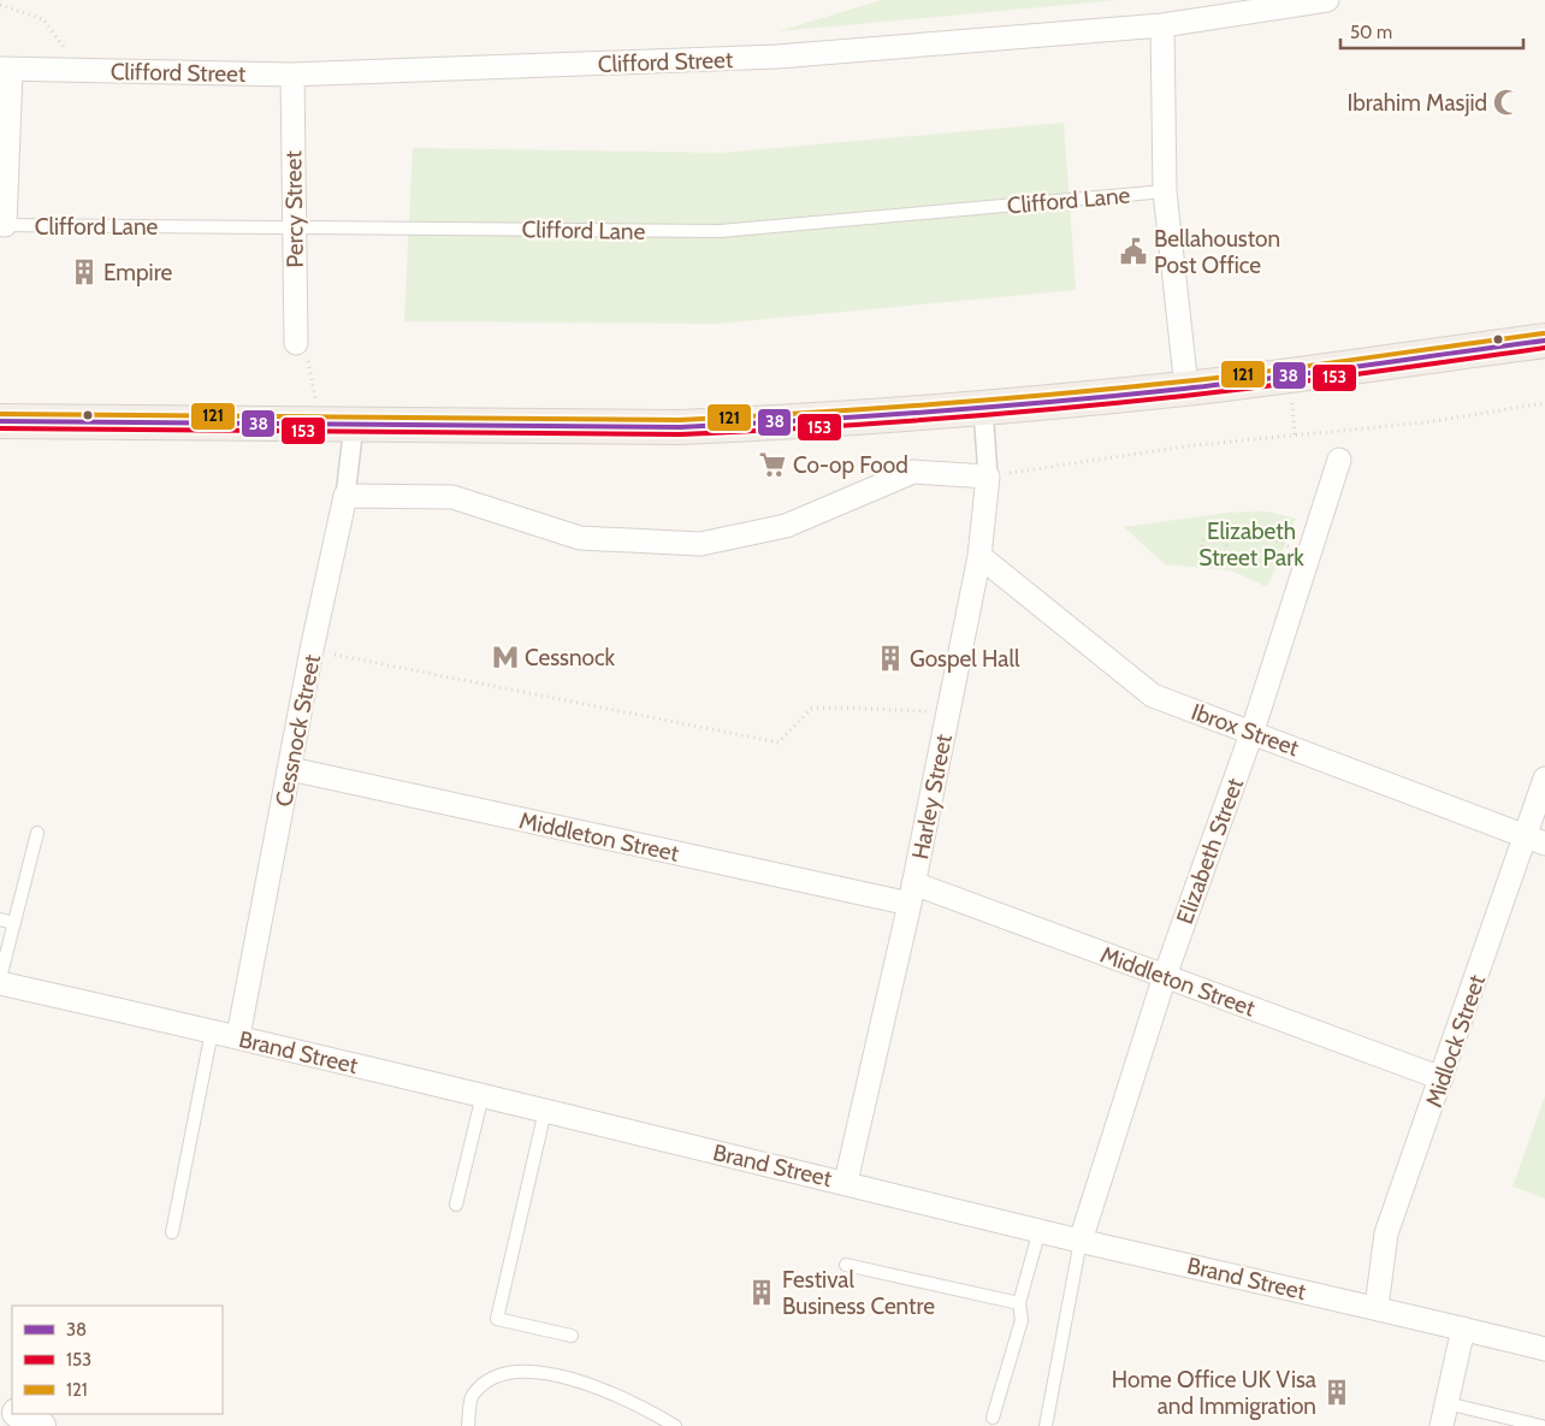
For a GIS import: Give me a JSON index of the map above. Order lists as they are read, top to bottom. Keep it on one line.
{"streets":{"street":["Clifford Street","Percy Street","Ibrox Street","Cessnock Street","Harley Street","Middleton Street","Elizabeth Street","Midlock Street","Brand Street"],"lane":["Clifford Lane"]},"crossings":[["Clifford Street","Percy Street"],["Clifford Lane","Percy Street"],["Ibrox Street","Harley Street"],["Ibrox Street","Elizabeth Street"],["Ibrox Street","Midlock Street"],["Cessnock Street","Middleton Street"],["Cessnock Street","Brand Street"],["Harley Street","Middleton Street"],["Harley Street","Brand Street"],["Middleton Street","Elizabeth Street"],["Middleton Street","Midlock Street"],["Elizabeth Street","Brand Street"],["Midlock Street","Brand Street"]],"parks":["Elizabeth Street Park"],"places":{"mosque":["Ibrahim Masjid"],"public building":["Bellahouston Post Office"],"building":["Empire","Gospel Hall","Festival Business Centre","Home Office UK Visa and Immigration"],"supermarket":["Co-op Food"],"metro station":["Cessnock"]},"lines":["transit line 121","transit line 38","transit line 153"],"legend":["38","153","121"],"scale_bar":"50 m"}
